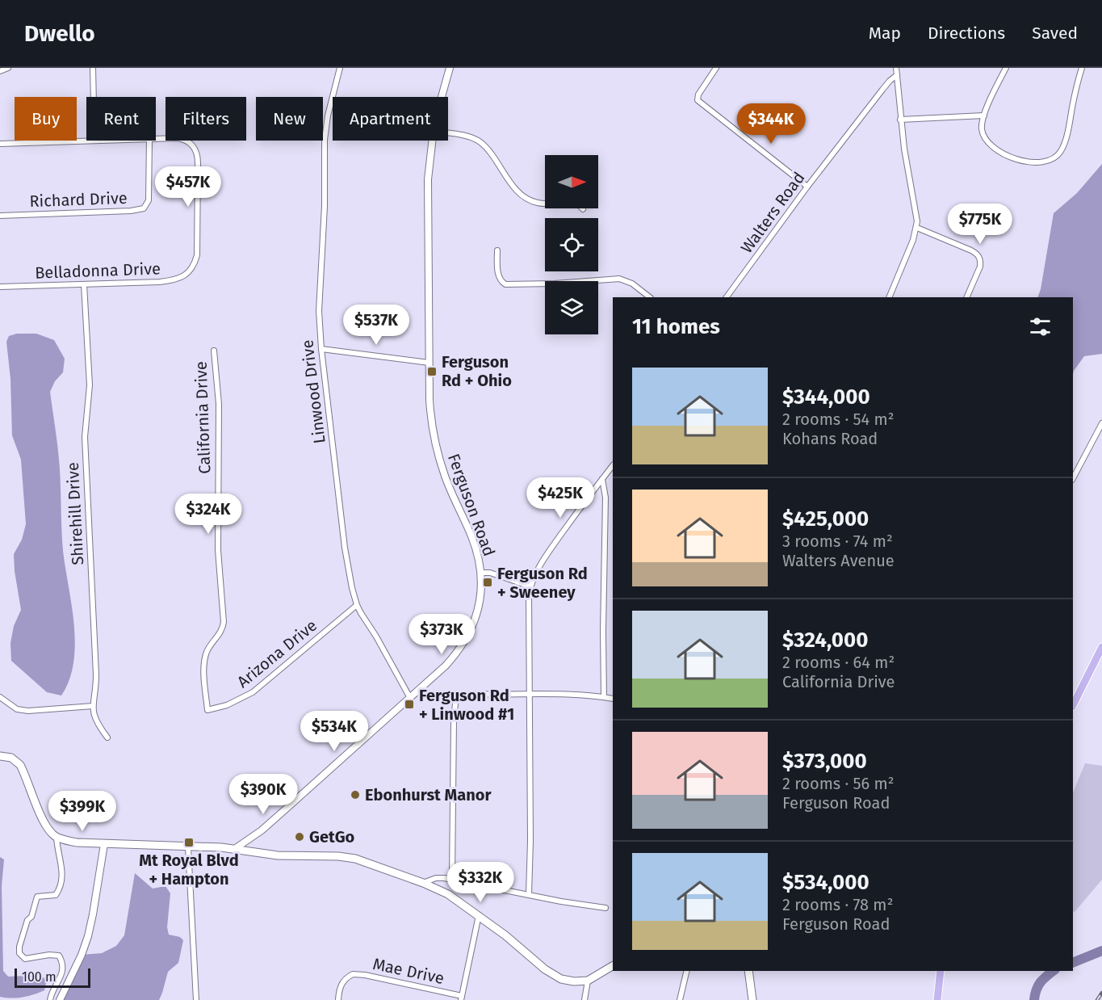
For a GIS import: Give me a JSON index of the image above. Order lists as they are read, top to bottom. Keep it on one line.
{"streets":{"street":["Richard Drive","Walters Road","Belladonna Drive","Linwood Drive","California Drive","Ferguson Road","Shirehill Drive","Arizona Drive","Mae Drive"]},"crossings":[["Belladonna Drive","Shirehill Drive"],["Linwood Drive","Ferguson Road"],["Linwood Drive","Arizona Drive"],["California Drive","Arizona Drive"]],"places":{"transit":["Ferguson Rd + Ohio","Ferguson Rd + Sweeney","Ferguson Rd + Linwood #1","Mt Royal Blvd + Hampton"],"other":["Ebonhurst Manor","GetGo"]},"scale_bar":"100 m","north":"right","page":{"header":"Dwello","nav":["Map","Directions","Saved"],"chip":["Buy","Rent","Filters","New","Apartment"],"price":["$344K","$457K","$775K","$537K","$425K","$324K","$373K","$534K","$390K","$399K","$332K"],"heading":"11 homes","list":[{"name":"$344,000","note":"2 rooms · 54 m² · Kohans Road"},{"name":"$425,000","note":"3 rooms · 74 m² · Walters Avenue"},{"name":"$324,000","note":"2 rooms · 64 m² · California Drive"},{"name":"$373,000","note":"2 rooms · 56 m² · Ferguson Road"},{"name":"$534,000","note":"2 rooms · 78 m² · Ferguson Road"}],"scale":"100 m"}}
